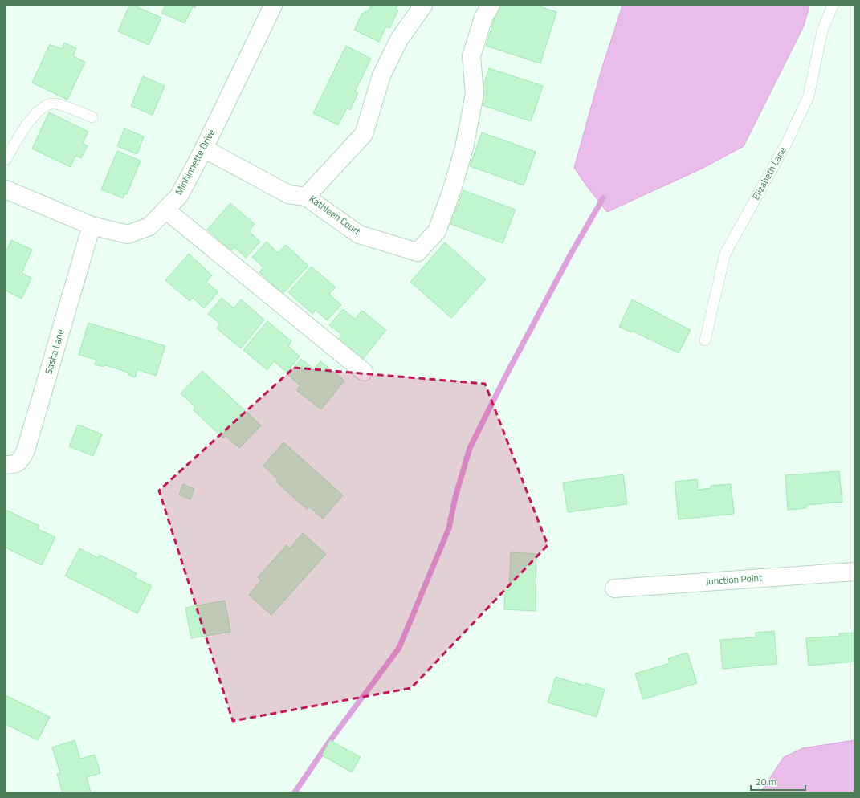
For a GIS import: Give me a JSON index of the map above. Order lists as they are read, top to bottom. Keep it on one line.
{"streets":{"street":["Minhinnette Drive","Kathleen Court","Sasha Lane","Junction Point"],"lane":["Elizabeth Lane"]},"crossings":[["Minhinnette Drive","Sasha Lane"]],"scale_bar":"20 m"}
